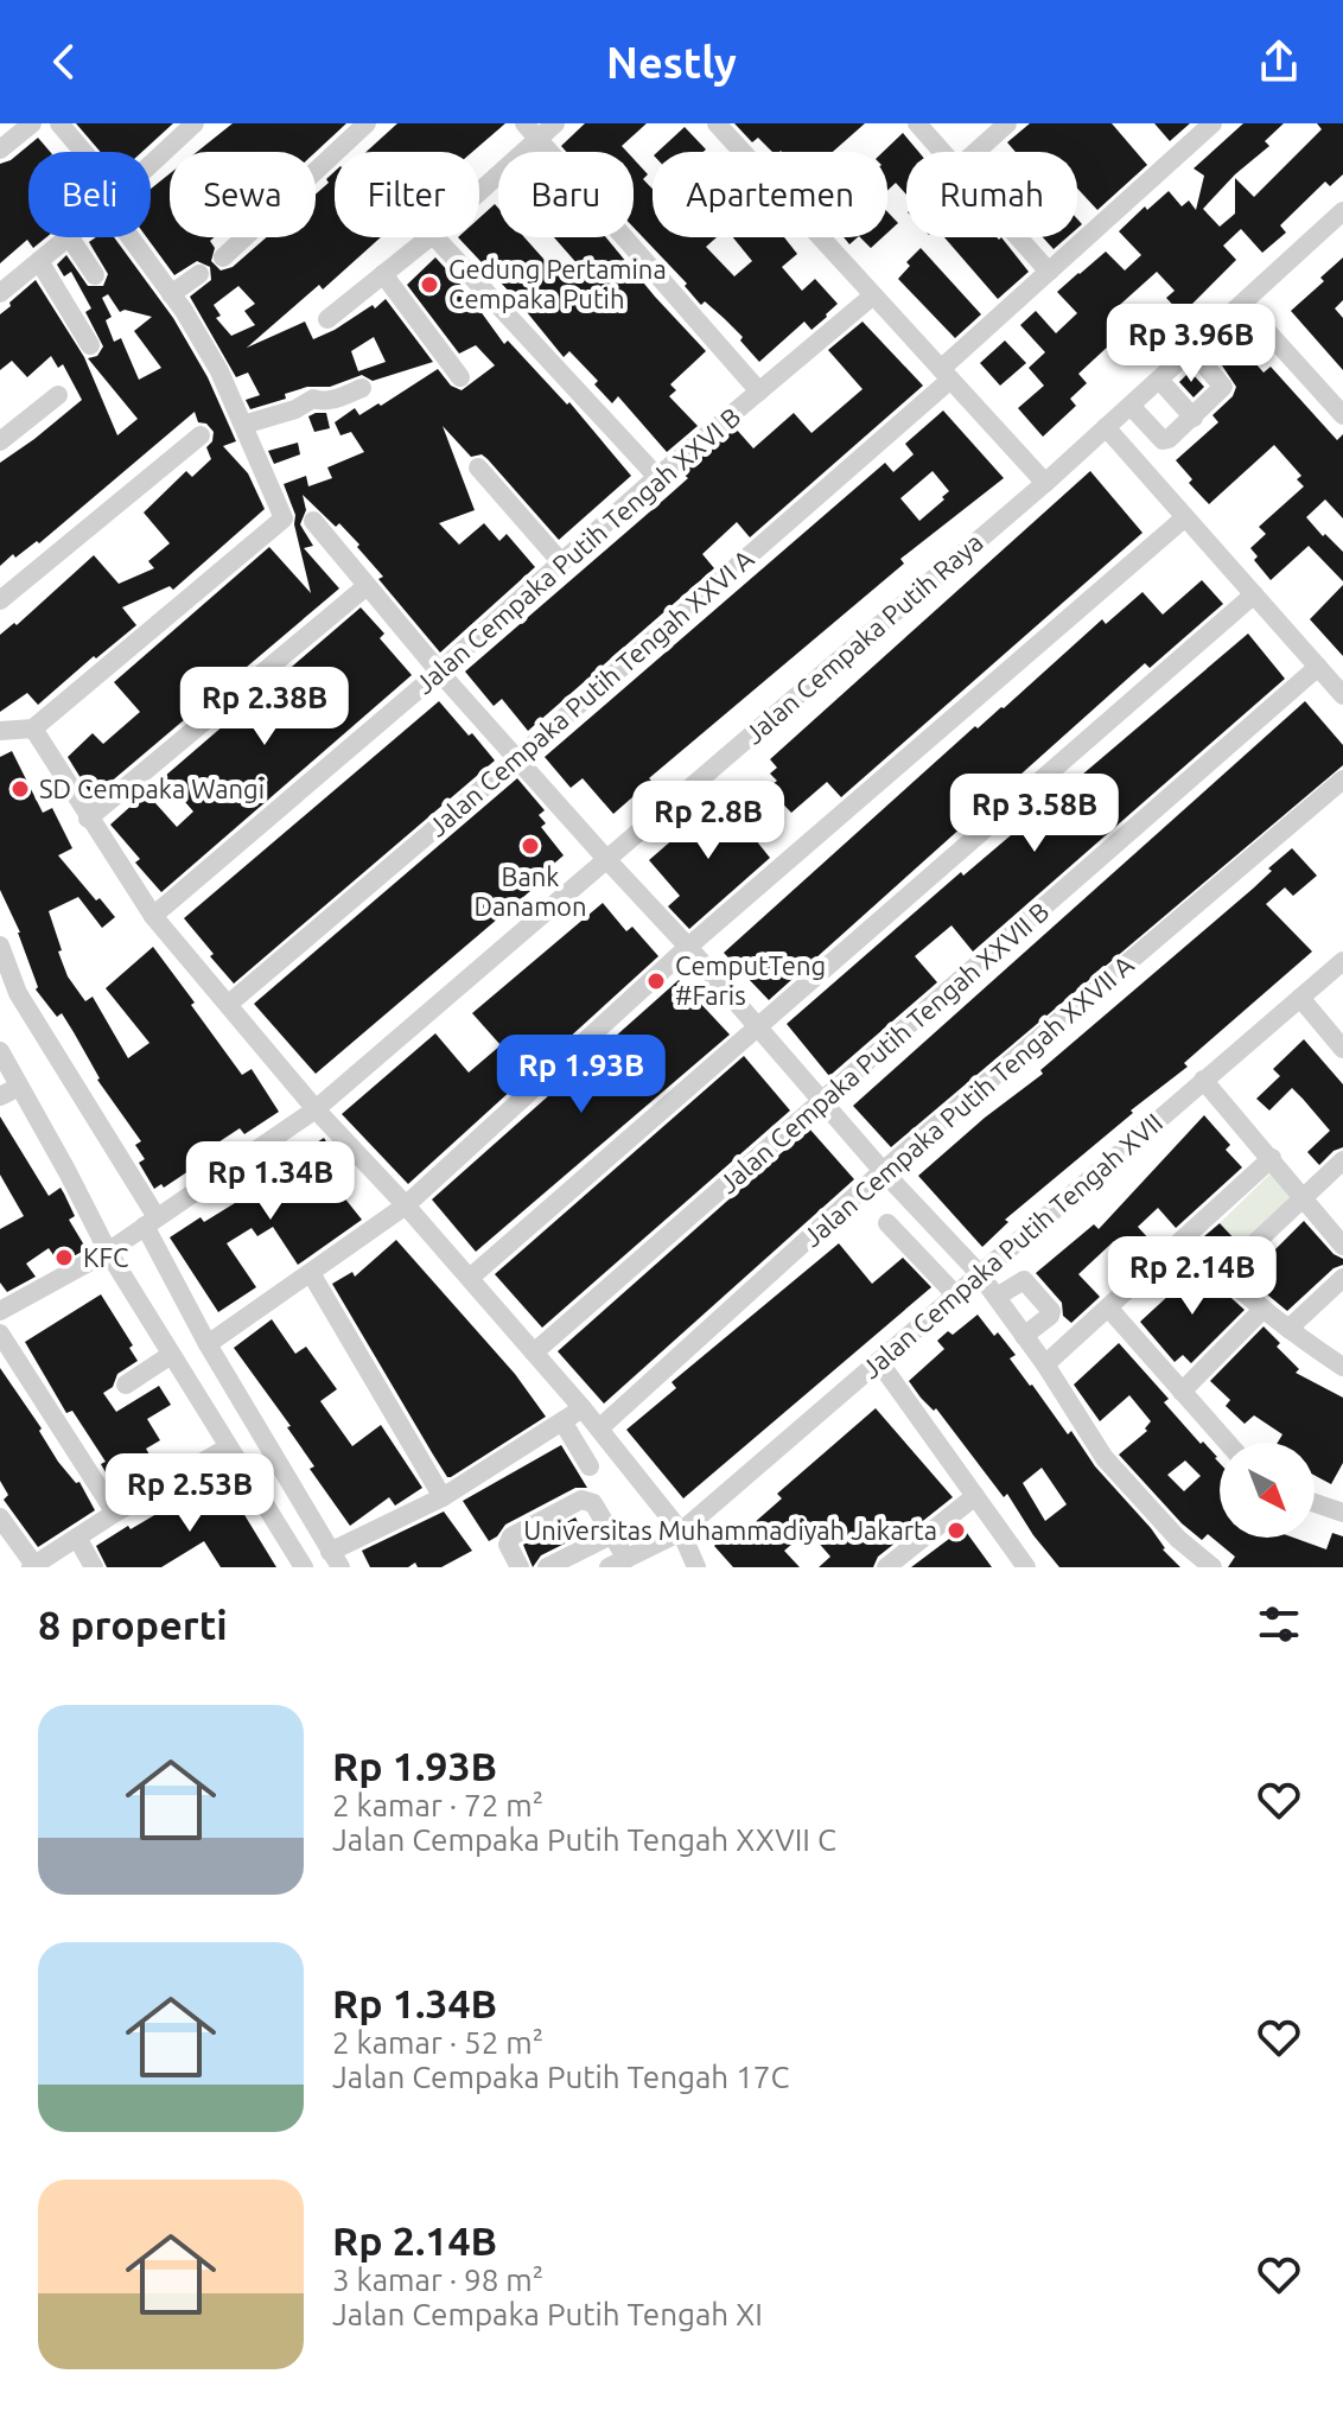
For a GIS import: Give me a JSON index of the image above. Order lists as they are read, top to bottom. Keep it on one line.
{"streets":{"street":["Jalan Cempaka Putih Tengah XXVI B","Jalan Cempaka Putih Raya","Jalan Cempaka Putih Tengah XXVI A","Jalan Cempaka Putih Tengah XXVII B","Jalan Cempaka Putih Tengah XXVII A","Jalan Cempaka Putih Tengah XVII"]},"places":["Gedung Pertamina Cempaka Putih","SD Cempaka Wangi","Bank Danamon","CemputTeng #Faris","KFC","Universitas Muhammadiyah Jakarta"],"north":"bottom right","page":{"header":"Nestly","chip":["Beli","Sewa","Filter","Baru","Apartemen","Rumah"],"price":["Rp 3.96B","Rp 2.38B","Rp 3.58B","Rp 2.8B","Rp 1.93B","Rp 1.34B","Rp 2.14B","Rp 2.53B"],"heading":"8 properti","list":[{"name":"Rp 1.93B","note":"2 kamar · 72 m² · Jalan Cempaka Putih Tengah XXVII C"},{"name":"Rp 1.34B","note":"2 kamar · 52 m² · Jalan Cempaka Putih Tengah 17C"},{"name":"Rp 2.14B","note":"3 kamar · 98 m² · Jalan Cempaka Putih Tengah XI"}]}}
